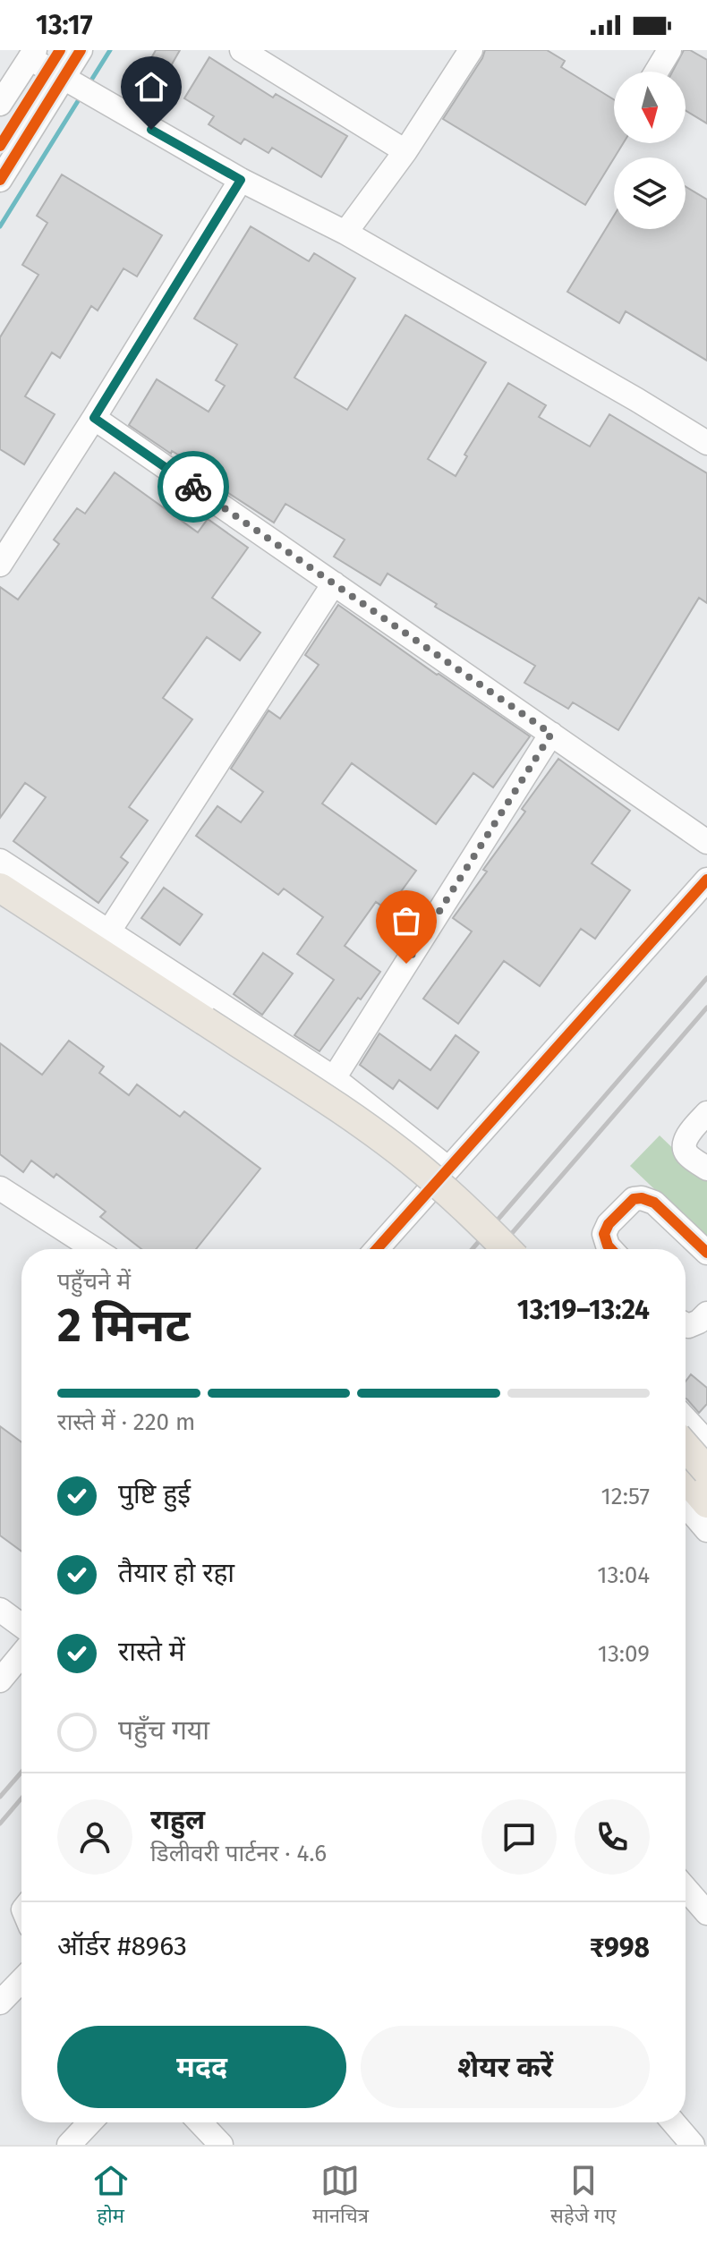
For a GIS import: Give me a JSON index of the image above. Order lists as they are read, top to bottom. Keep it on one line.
{"north":"bottom","page":{"status":"13:17","heading":["2 मिनट","पहुँचने में","13:19–13:24"],"panel":["राहुल","डिलीवरी पार्टनर · 4.6","ऑर्डर #8963","₹998"],"bar":"रास्ते में · 220 m","list":[["पुष्टि हुई","12:57"],["तैयार हो रहा","13:04"],["रास्ते में","13:09"],"पहुँच गया"],"buttons":["मदद","शेयर करें"],"tabs":["होम","मानचित्र","सहेजे गए"]}}
